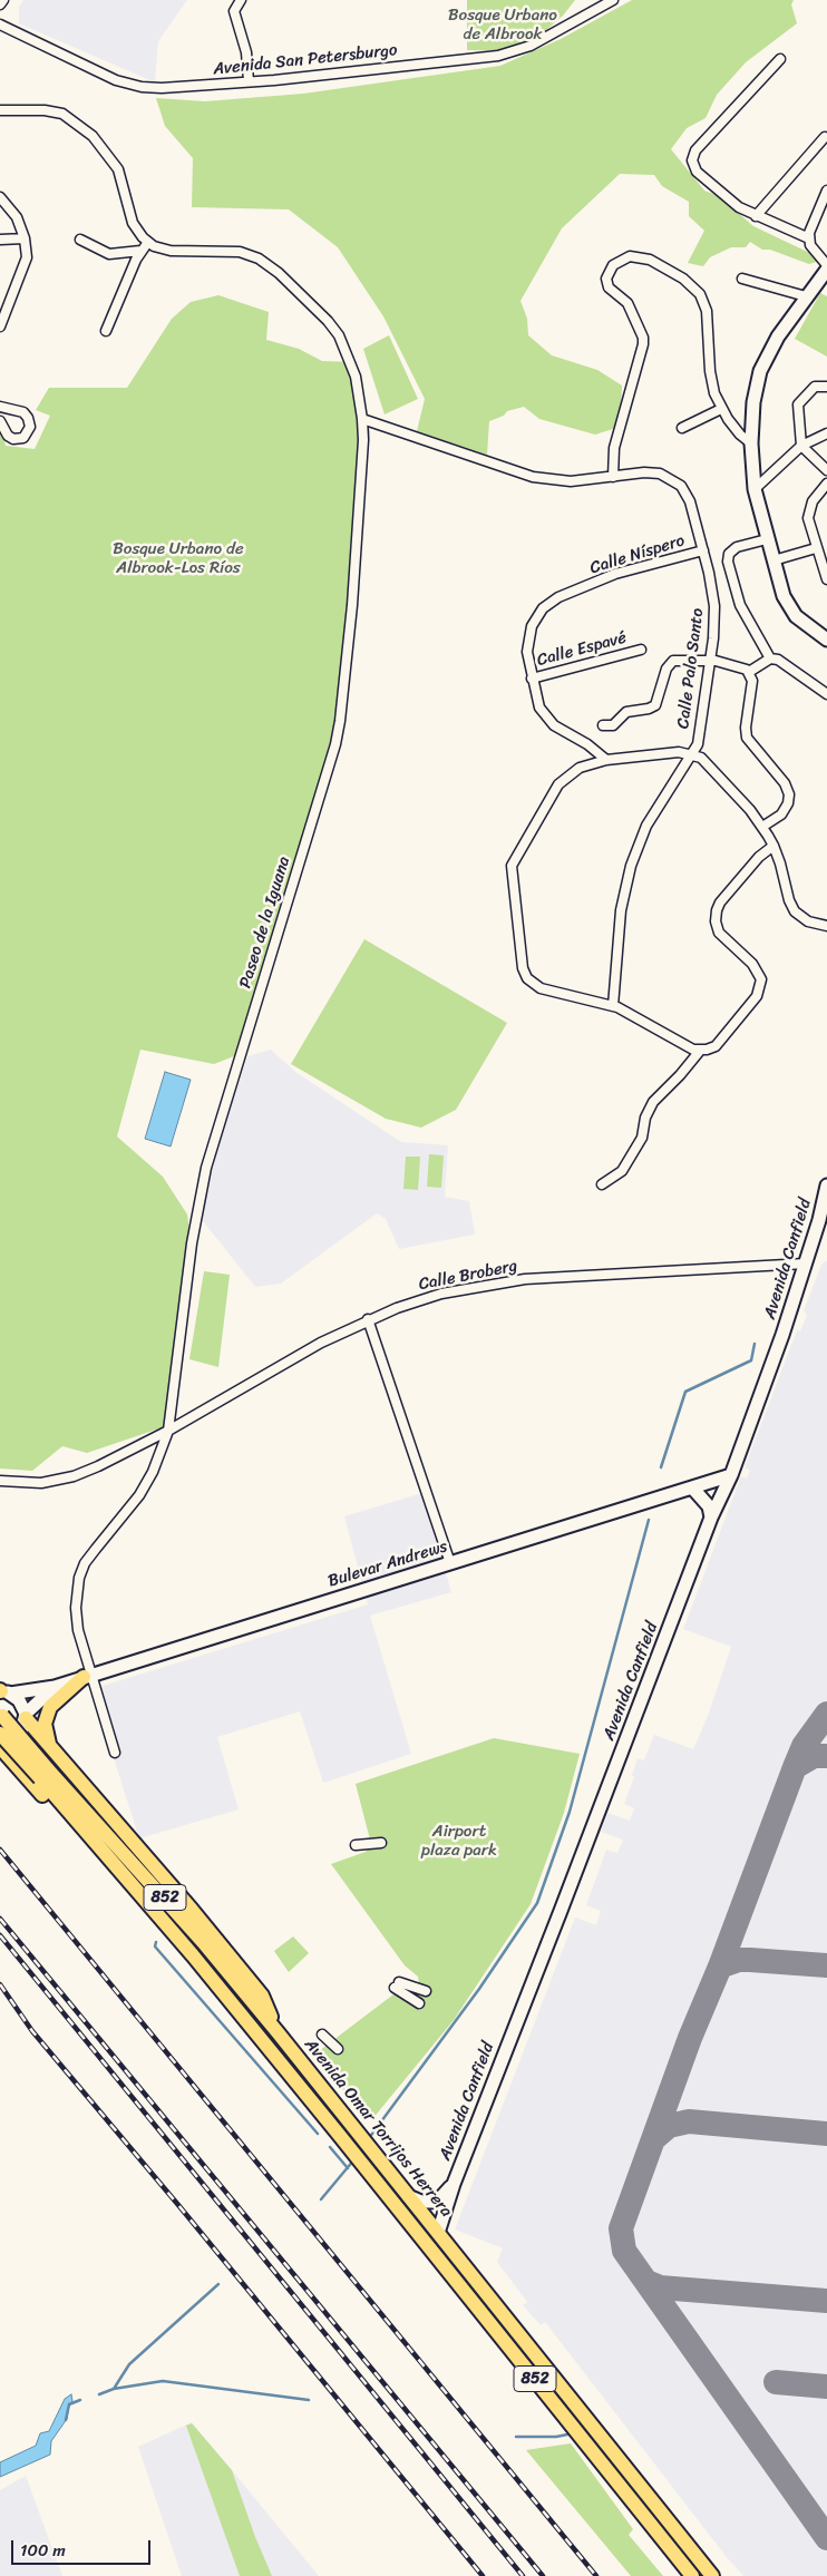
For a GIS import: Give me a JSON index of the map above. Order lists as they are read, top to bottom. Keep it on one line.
{"streets":{"main road":["Avenida Canfield","Bulevar Andrews","852","Avenida Omar Torrijos Herrera"],"street":["Avenida San Petersburgo","Calle Níspero","Calle Espavé","Calle Palo Santo","Paseo de la Iguana","Calle Broberg"]},"crossings":[["Calle Níspero","Calle Espavé"],["Calle Níspero","Calle Palo Santo"],["Calle Palo Santo","Paseo de la Iguana"],["Paseo de la Iguana","Calle Broberg"],["Paseo de la Iguana","Bulevar Andrews"],["Avenida Canfield","Calle Broberg"],["Avenida Canfield","Bulevar Andrews"],["Avenida Canfield","Avenida Omar Torrijos Herrera"]],"parks":["Bosque Urbano de Albrook","Bosque Urbano de Albrook-Los Ríos","Airport plaza park"],"scale_bar":"100 m"}
